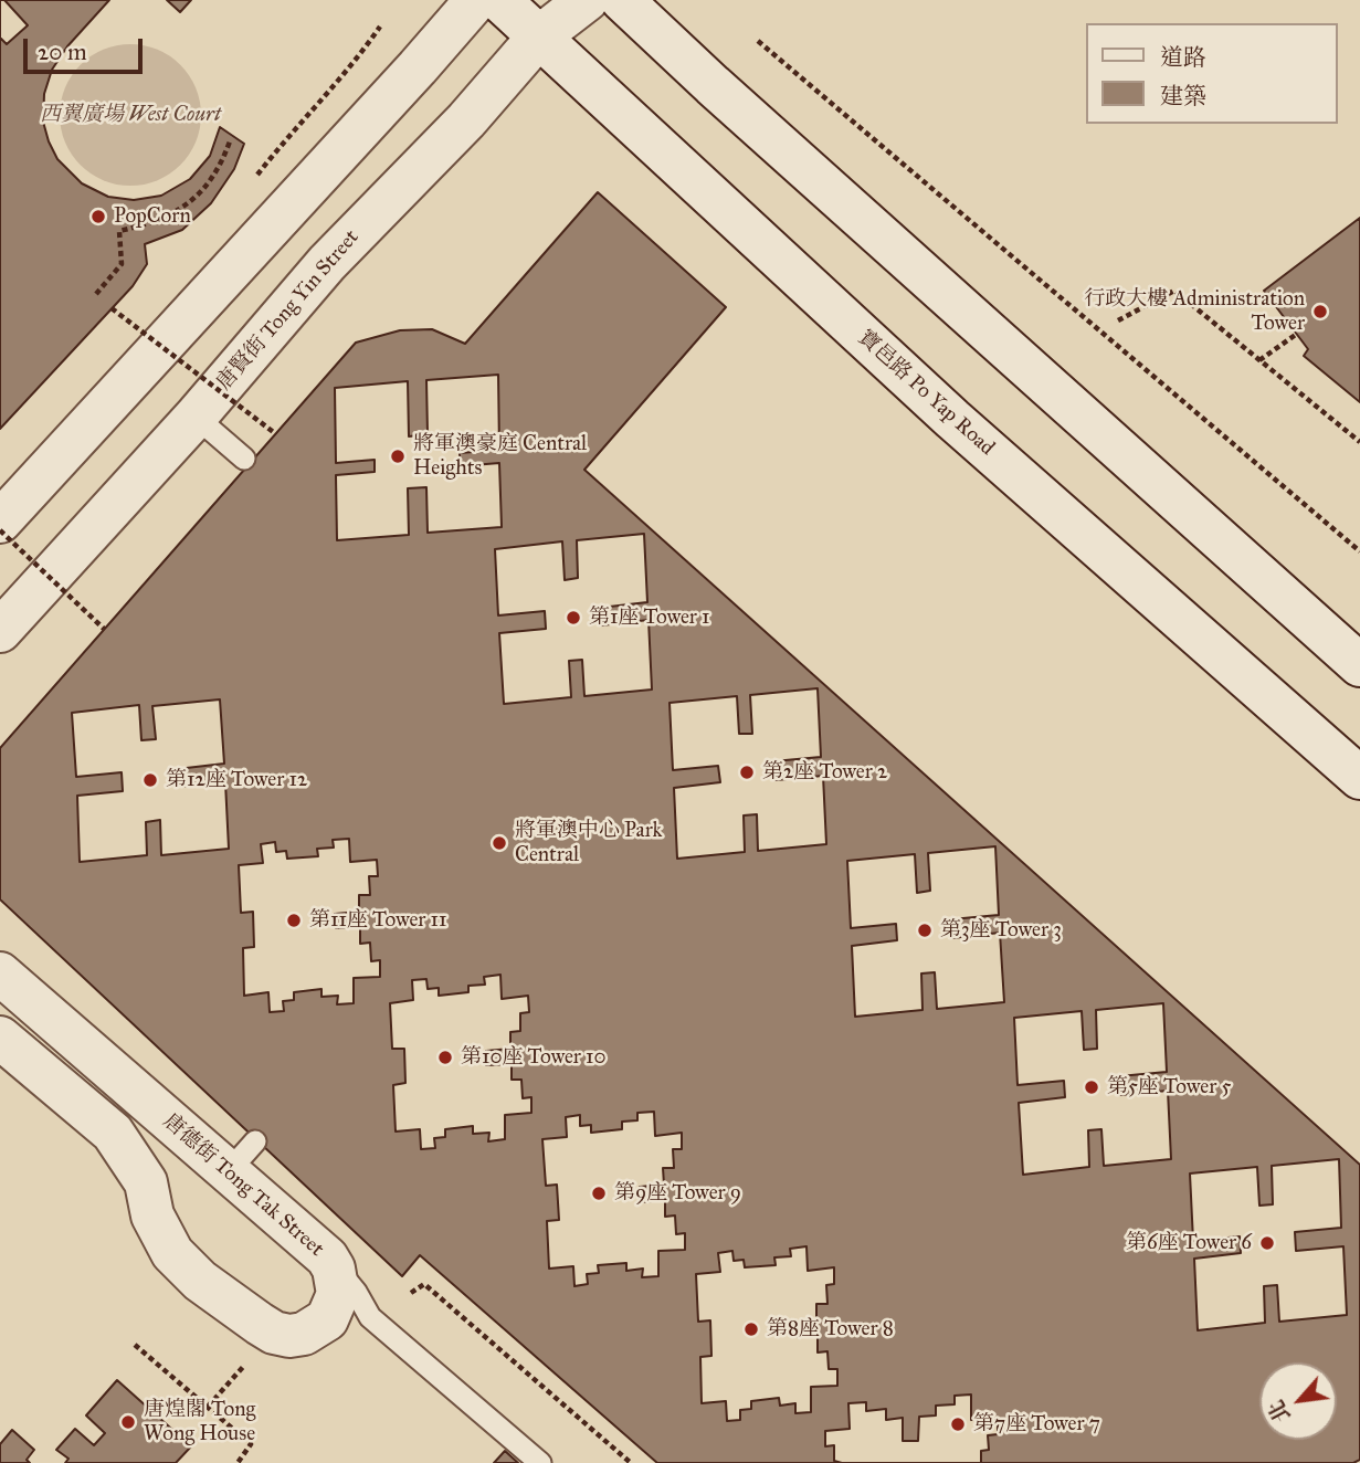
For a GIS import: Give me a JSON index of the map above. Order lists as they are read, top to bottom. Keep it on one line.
{"streets":{"street":["唐賢街 Tong Yin Street","寶邑路 Po Yap Road","唐德街 Tong Tak Street"]},"crossings":[["唐賢街 Tong Yin Street","寶邑路 Po Yap Road"]],"parks":["西翼廣場 West Court"],"places":["PopCorn","行政大樓 Administration Tower","將軍澳豪庭 Central Heights","第1座 Tower 1","第2座 Tower 2","第12座 Tower 12","將軍澳中心 Park Central","第11座 Tower 11","第3座 Tower 3","第10座 Tower 10","第5座 Tower 5","第9座 Tower 9","第6座 Tower 6","第8座 Tower 8","唐煌閣 Tong Wong House","第7座 Tower 7"],"legend":["道路","建築"],"scale_bar":"20 m","north":"bottom left"}
